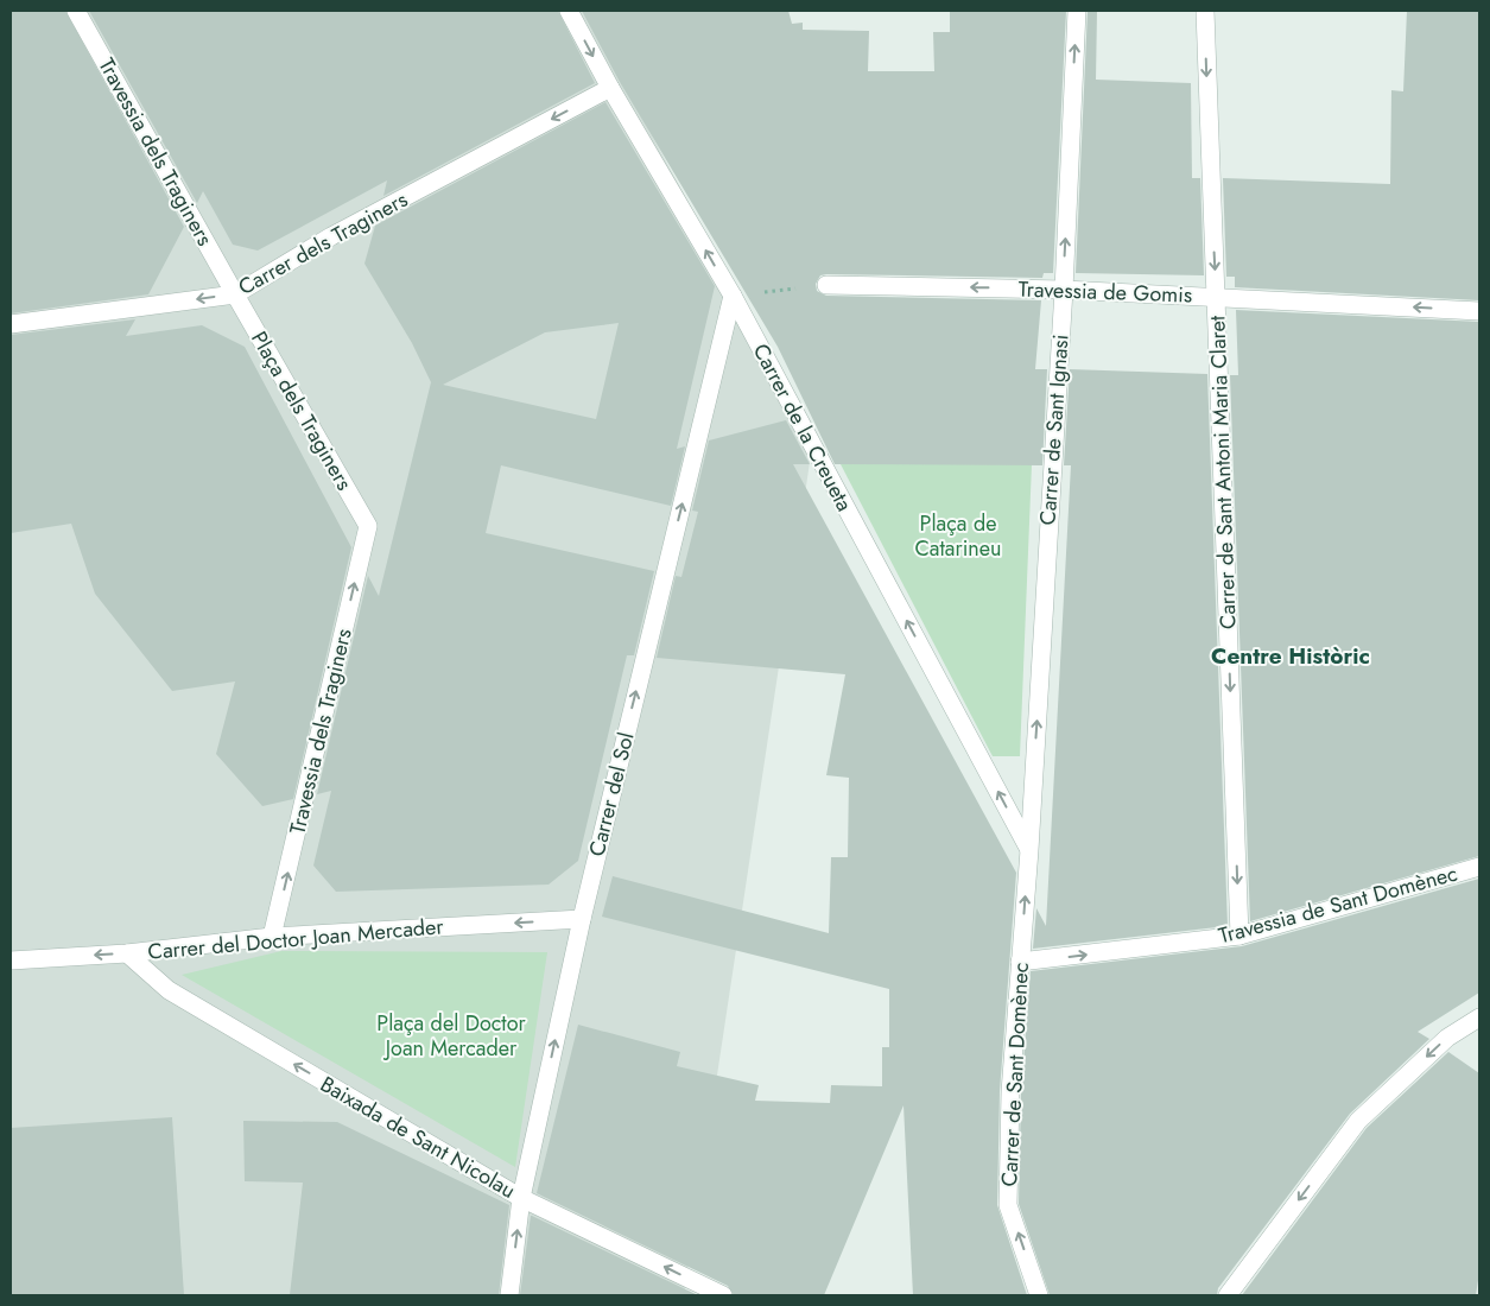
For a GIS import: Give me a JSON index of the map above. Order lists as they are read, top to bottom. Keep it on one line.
{"streets":{"street":["Travessia dels Traginers","Carrer dels Traginers","Travessia de Gomis","Plaça dels Traginers","Carrer de la Creueta","Carrer de Sant Ignasi","Carrer de Sant Antoni Maria Claret","Carrer del Sol","Travessia de Sant Domènec","Carrer del Doctor Joan Mercader","Carrer de Sant Domènec","Baixada de Sant Nicolau"]},"crossings":[["Travessia dels Traginers","Carrer dels Traginers"],["Travessia dels Traginers","Plaça dels Traginers"],["Travessia dels Traginers","Carrer del Doctor Joan Mercader"],["Carrer dels Traginers","Plaça dels Traginers"],["Carrer dels Traginers","Carrer de la Creueta"],["Travessia de Gomis","Carrer de Sant Ignasi"],["Travessia de Gomis","Carrer de Sant Antoni Maria Claret"],["Carrer de la Creueta","Carrer de Sant Ignasi"],["Carrer de la Creueta","Carrer del Sol"],["Carrer de la Creueta","Carrer de Sant Domènec"],["Carrer de Sant Ignasi","Carrer de Sant Domènec"],["Carrer de Sant Antoni Maria Claret","Travessia de Sant Domènec"],["Carrer del Sol","Carrer del Doctor Joan Mercader"],["Carrer del Sol","Baixada de Sant Nicolau"],["Travessia de Sant Domènec","Carrer de Sant Domènec"],["Carrer del Doctor Joan Mercader","Baixada de Sant Nicolau"]],"one_way":["Travessia dels Traginers","Carrer dels Traginers","Travessia de Gomis","Carrer de la Creueta","Carrer de Sant Ignasi","Carrer de Sant Antoni Maria Claret","Carrer del Sol","Travessia de Sant Domènec","Carrer del Doctor Joan Mercader","Carrer de Sant Domènec","Baixada de Sant Nicolau"],"districts":["Centre Històric"],"parks":["Plaça de Catarineu","Plaça del Doctor Joan Mercader"]}
